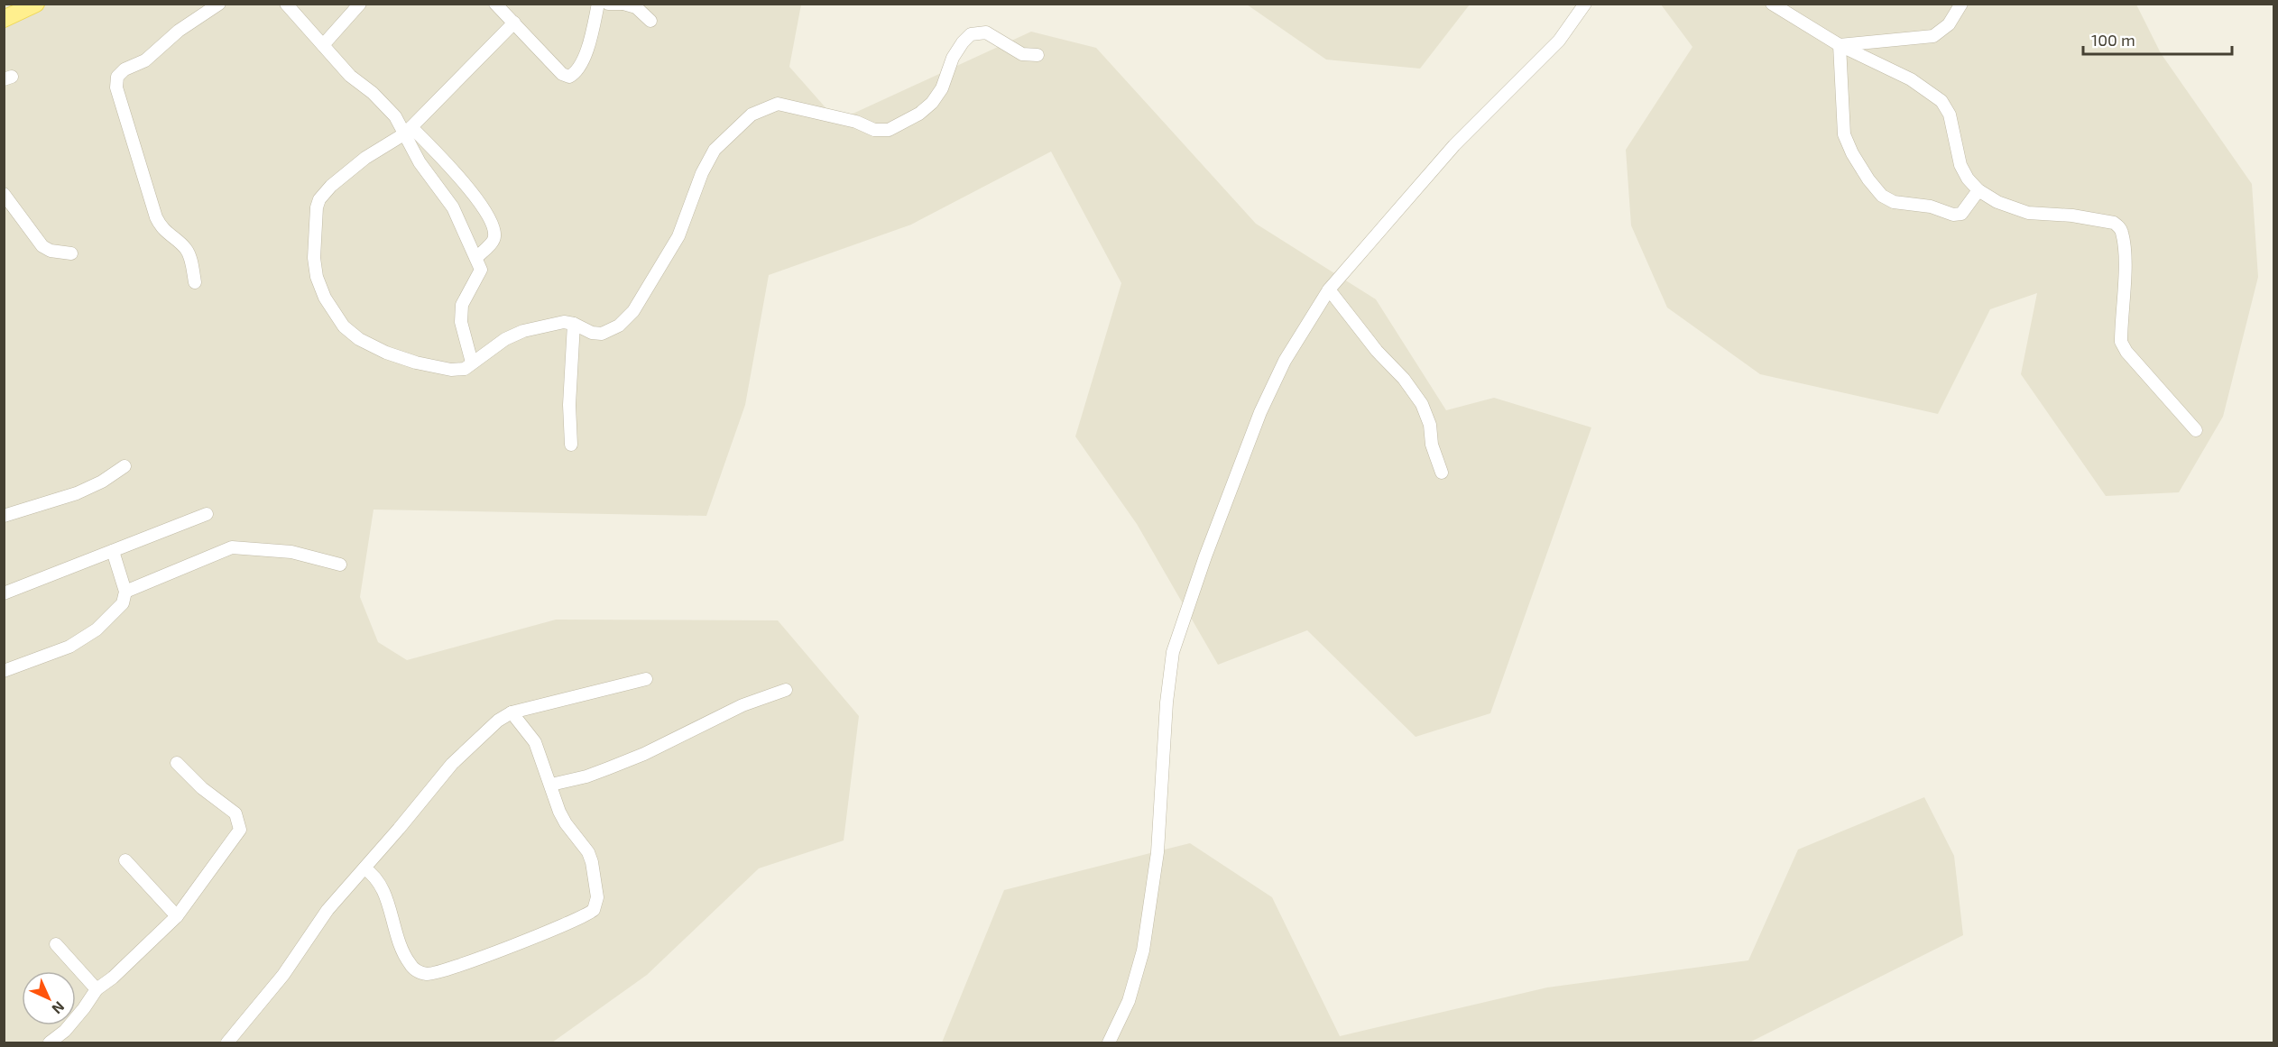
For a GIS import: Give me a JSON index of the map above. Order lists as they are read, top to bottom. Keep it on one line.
{"scale_bar":"100 m","north":"bottom right"}
